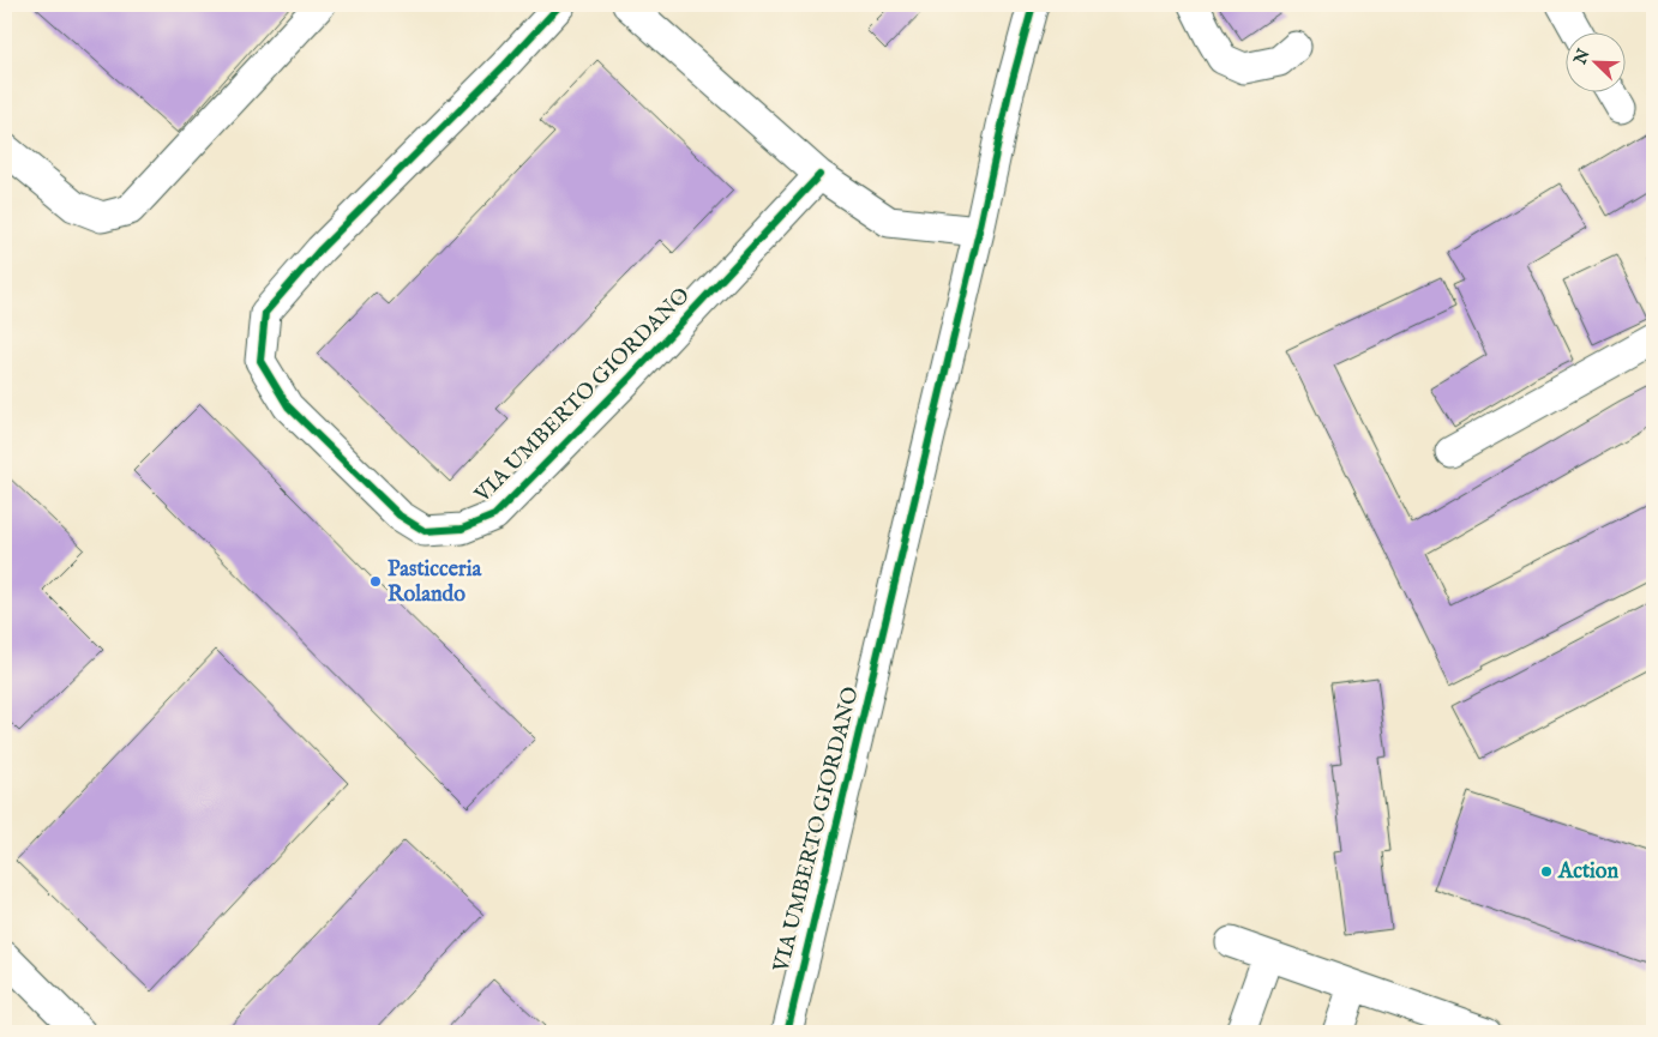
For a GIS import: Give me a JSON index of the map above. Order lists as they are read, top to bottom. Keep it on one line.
{"streets":{"street":["VIA UMBERTO GIORDANO"]},"places":["Pasticceria Rolando","Action"],"north":"top left"}
